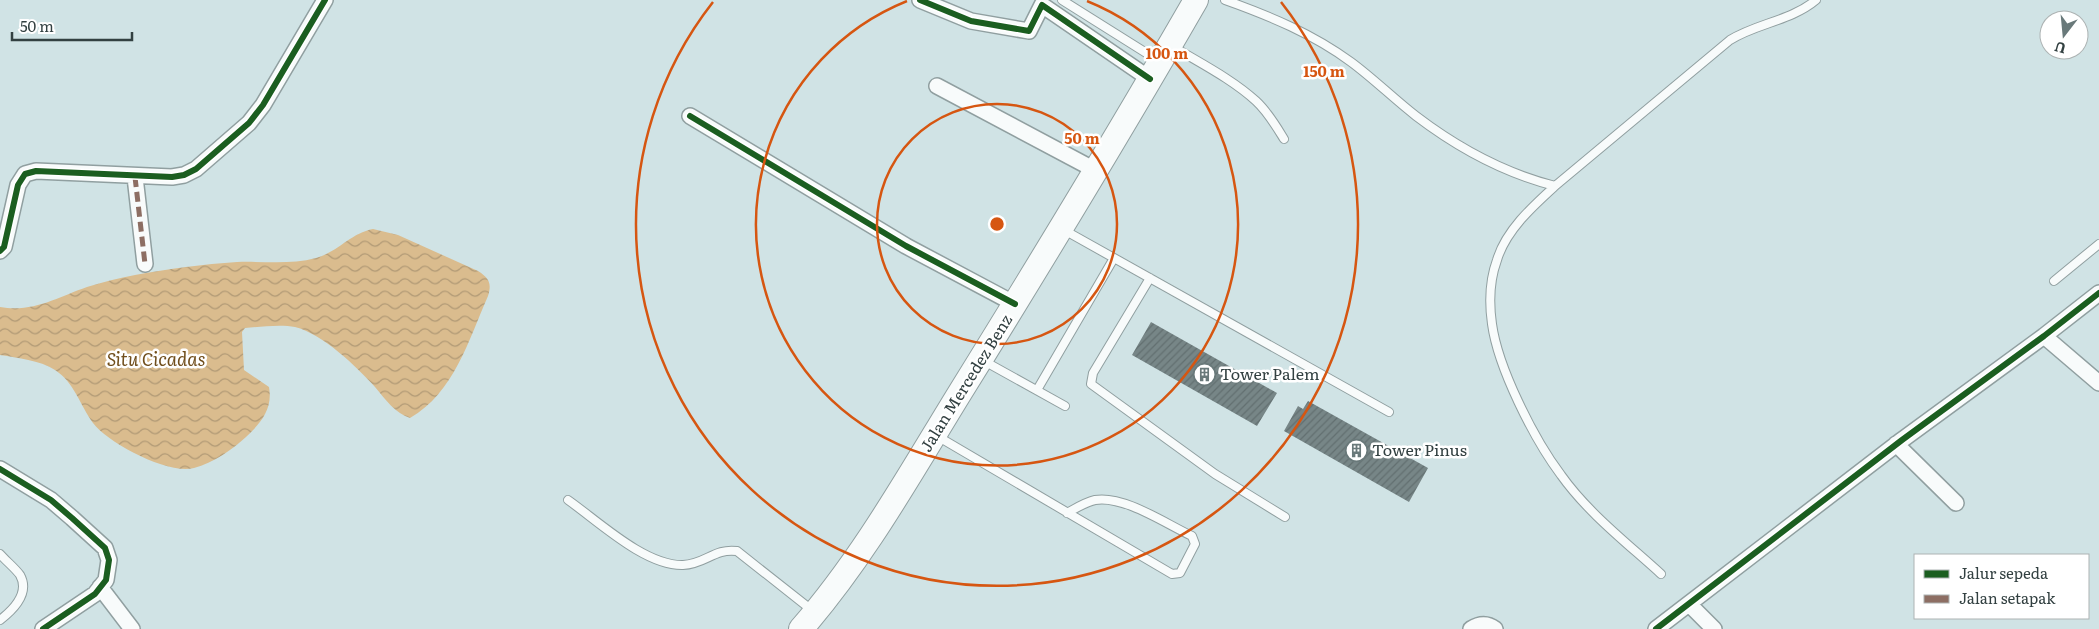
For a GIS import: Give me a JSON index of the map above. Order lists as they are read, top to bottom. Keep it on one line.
{"streets":{"main road":["Jalan Mercedez Benz"]},"water":["Situ Cicadas"],"places":{"building":["Tower Palem","Tower Pinus"]},"legend":["Jalur sepeda","Jalan setapak"],"scale_bar":"50 m","north":"bottom","rings":["100 m","150 m","50 m"]}
